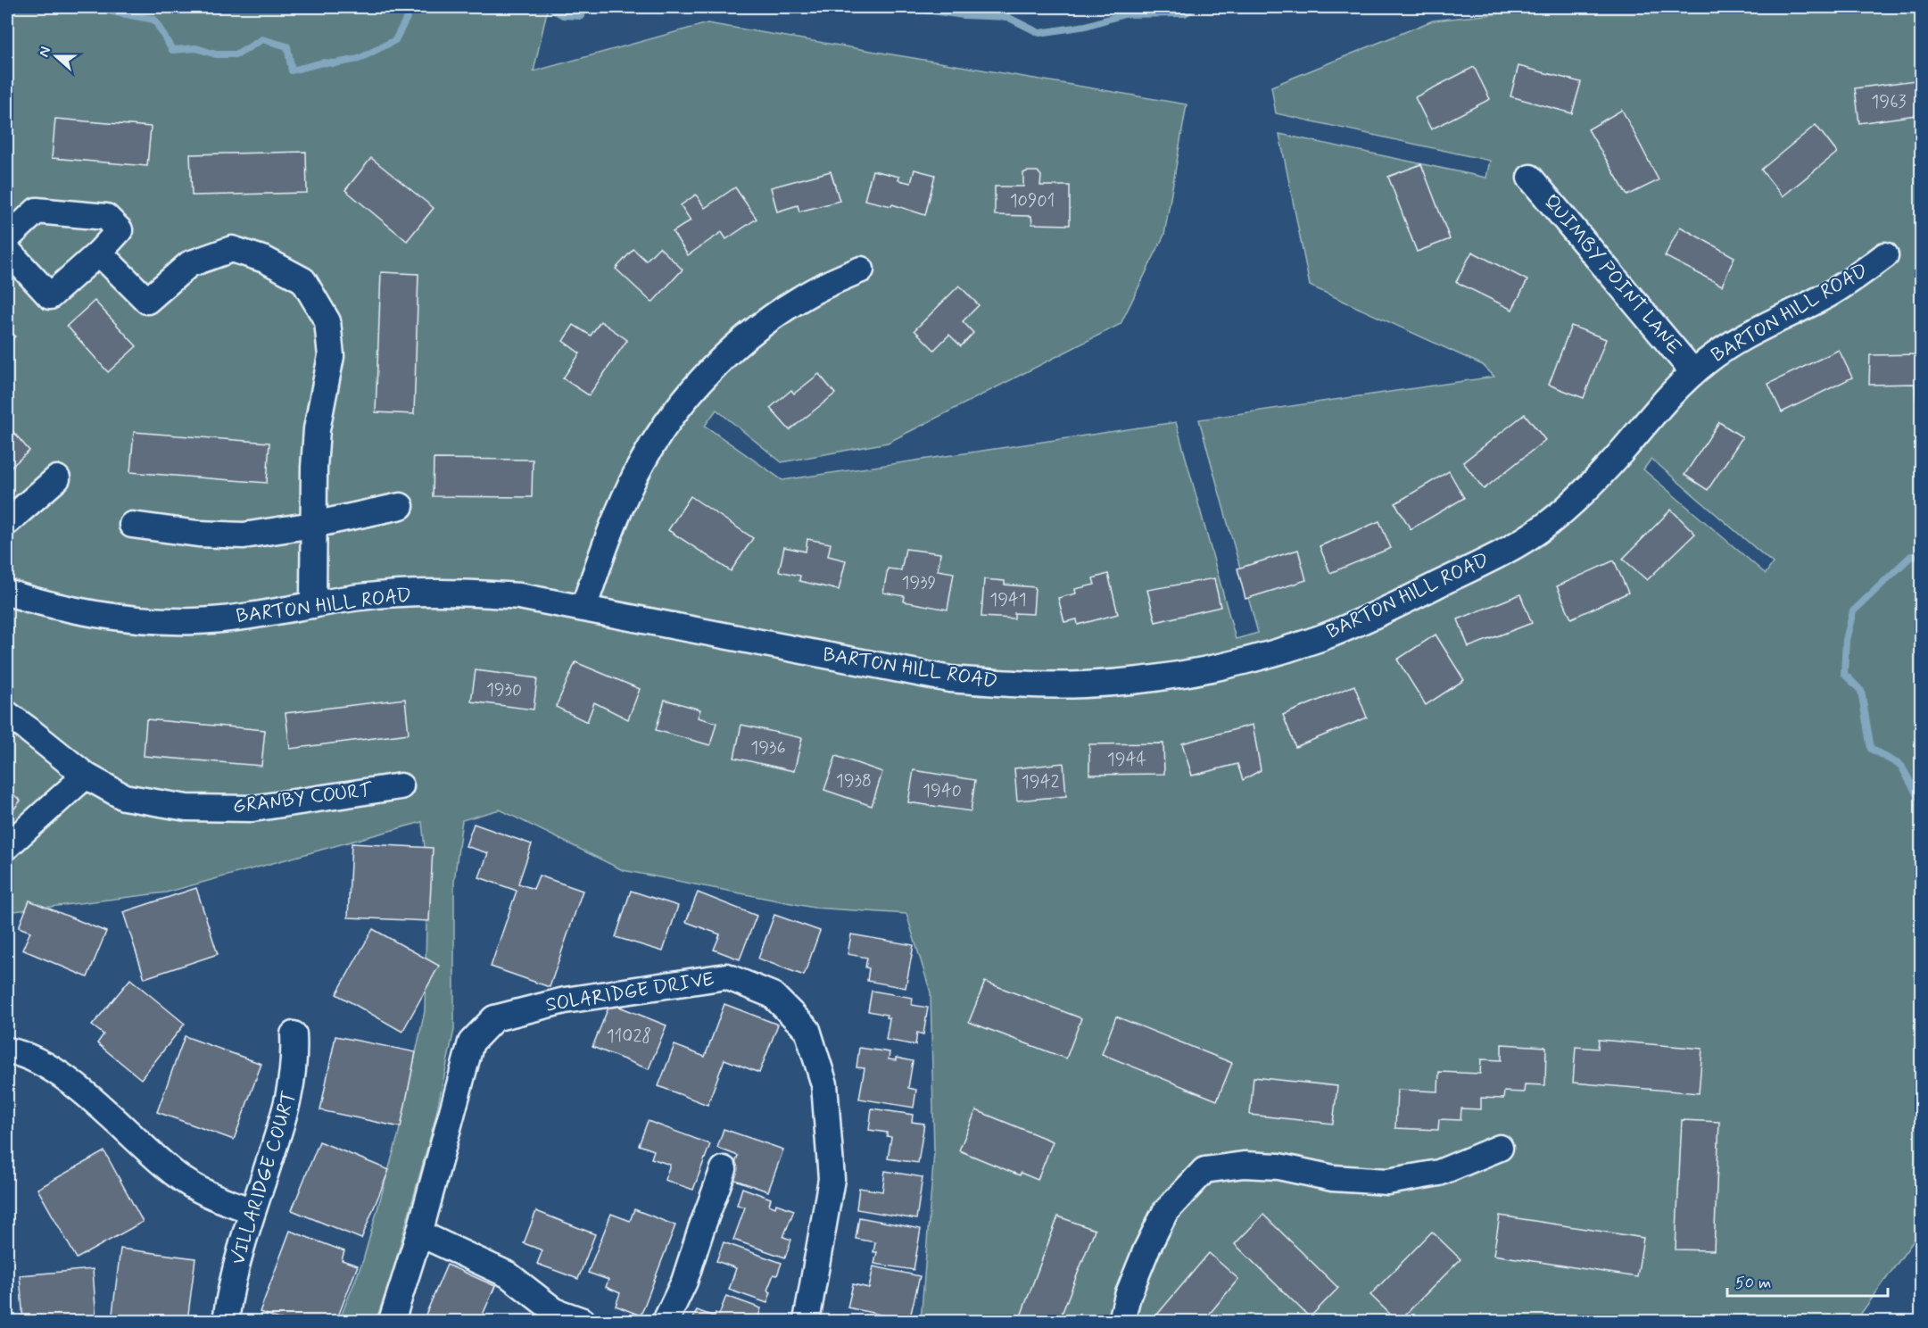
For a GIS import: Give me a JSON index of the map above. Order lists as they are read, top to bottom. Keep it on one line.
{"streets":{"street":["QUIMBY POINT LANE","BARTON HILL ROAD","GRANBY COURT","SOLARIDGE DRIVE","VILLARIDGE COURT"]},"crossings":[["QUIMBY POINT LANE","BARTON HILL ROAD"]],"house_numbers":["1963","10901","1939","1941","1930","1936","1944","1938","1942","1940","11028"],"scale_bar":"50 m","north":"left"}
